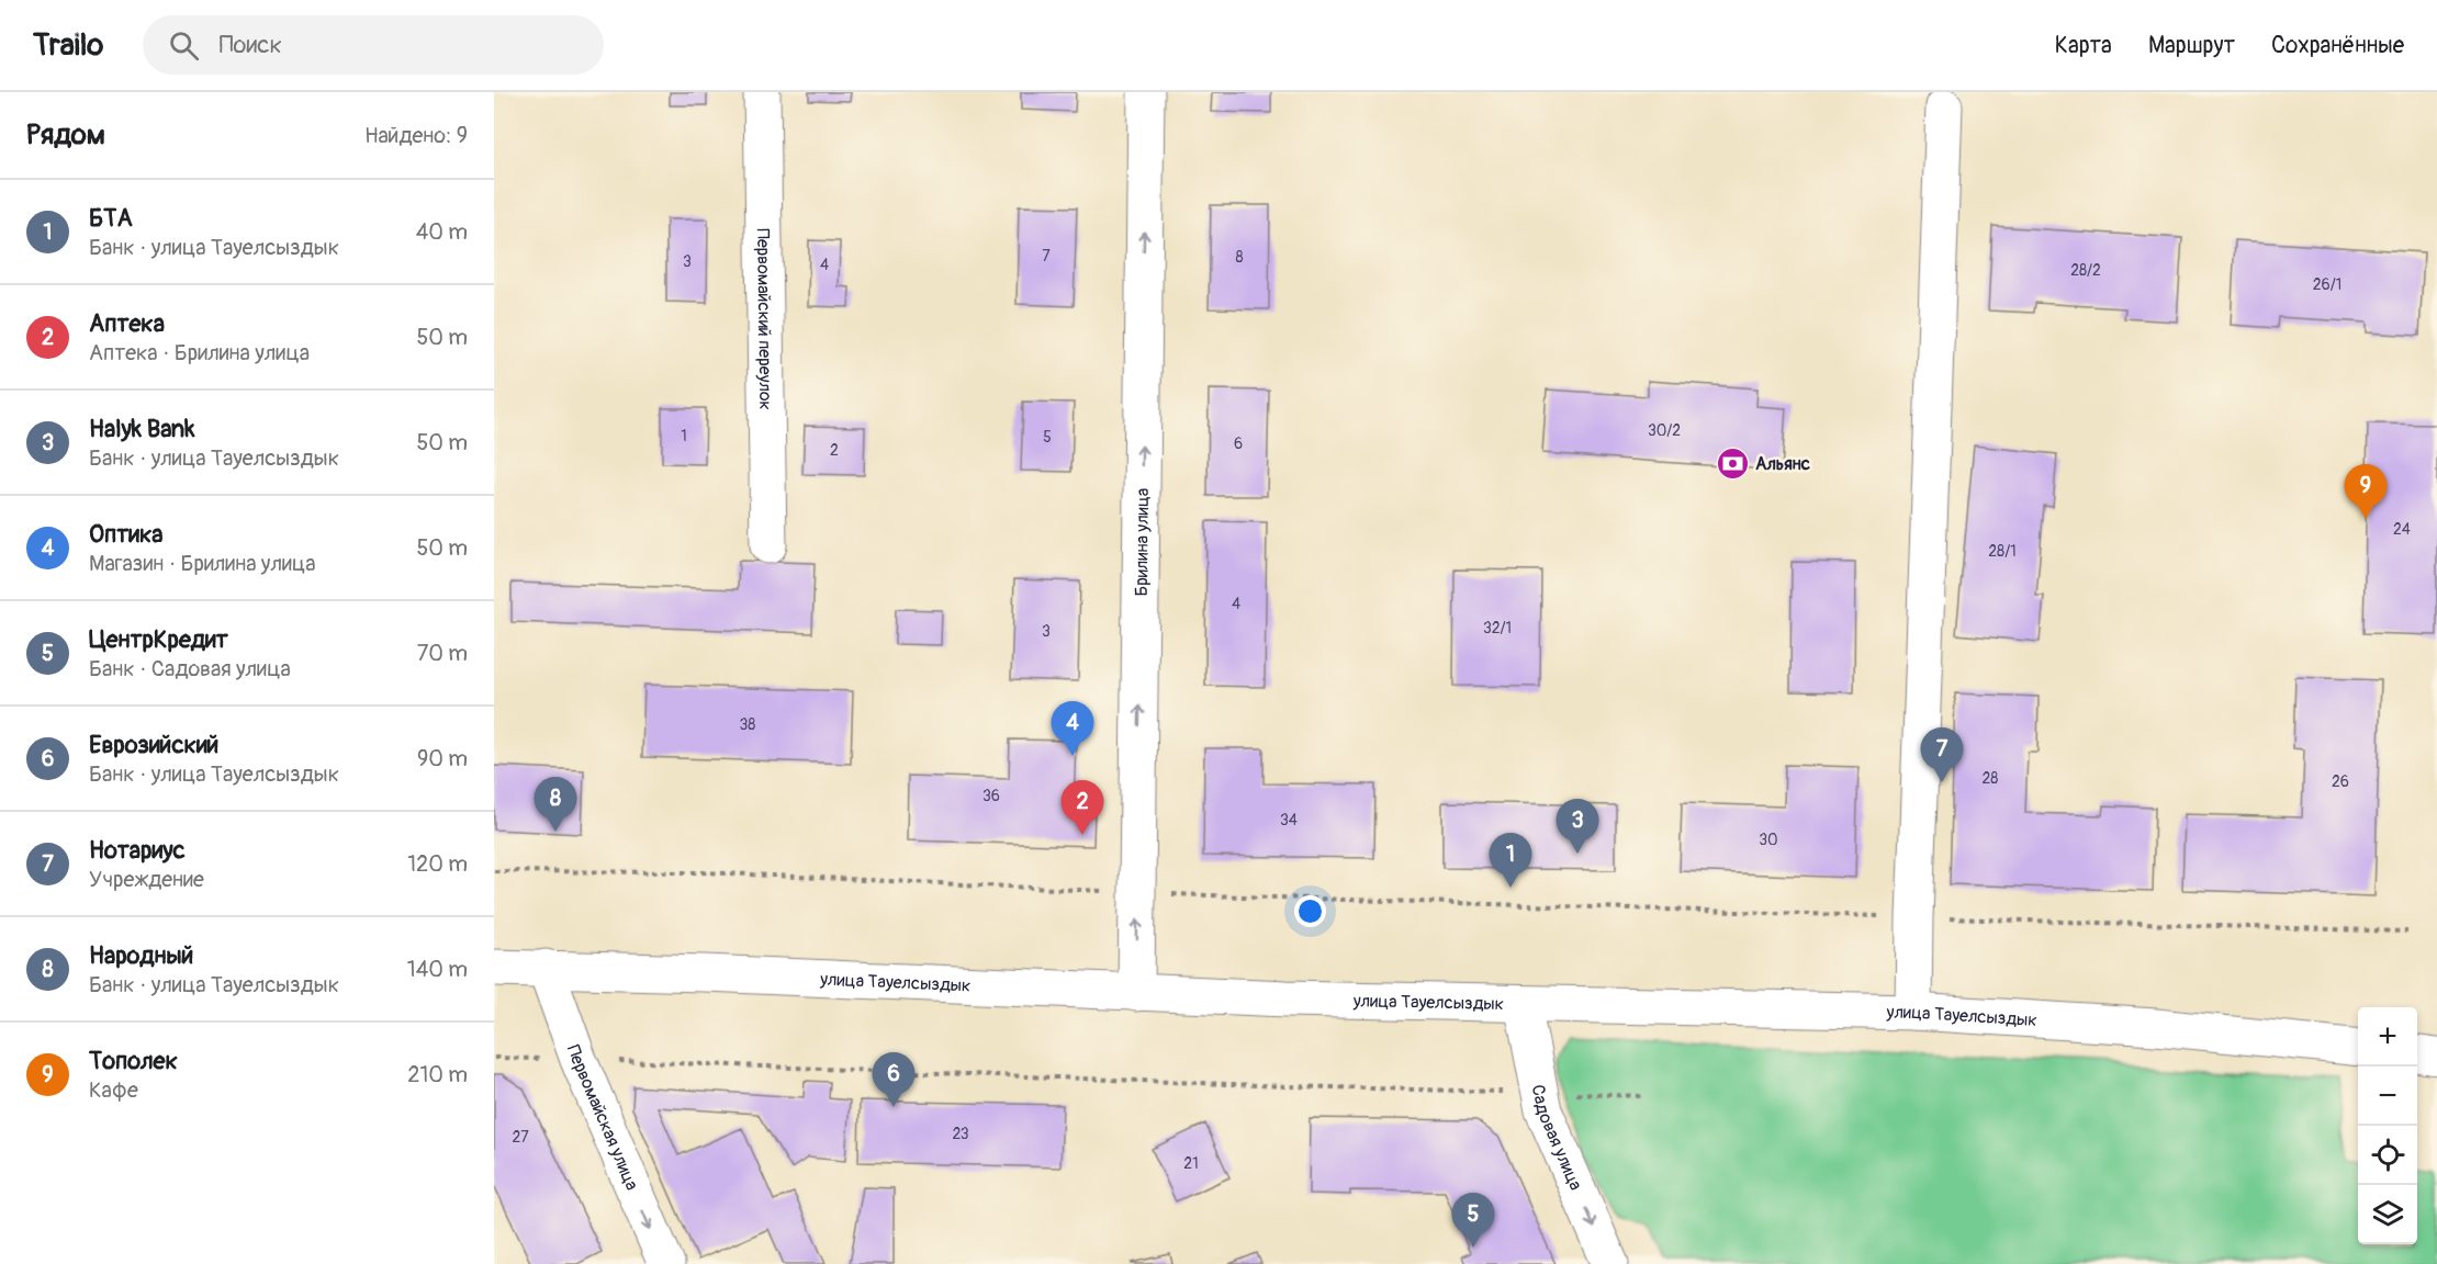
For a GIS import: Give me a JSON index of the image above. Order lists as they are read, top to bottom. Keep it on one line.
{"streets":{"street":["Первомайский переулок","Брилина улица","улица Тауелсыздык","Первомайская улица","Садовая улица"]},"crossings":[["Брилина улица","улица Тауелсыздык"],["улица Тауелсыздык","Первомайская улица"],["улица Тауелсыздык","Садовая улица"]],"one_way":["Брилина улица","Первомайская улица","Садовая улица"],"places":{"bank":["Альянс"]},"house_numbers":["7","8","3","4","28/2","26/1","30/2","1","5","6","2","24","28/1","4","32/1","3","38","28","26","36","34","30","23","27","21"],"page":{"header":"Trailo","search":"Поиск","nav":["Карта","Маршрут","Сохранённые"],"heading":["Рядом","Найдено: 9"],"list":[{"mark":"1","name":"БТА","note":"Банк · улица Тауелсыздык","value":"40 m"},{"mark":"2","name":"Аптека","note":"Аптека · Брилина улица","value":"50 m"},{"mark":"3","name":"Halyk Bank","note":"Банк · улица Тауелсыздык","value":"50 m"},{"mark":"4","name":"Оптика","note":"Магазин · Брилина улица","value":"50 m"},{"mark":"5","name":"ЦентрКредит","note":"Банк · Садовая улица","value":"70 m"},{"mark":"6","name":"Еврозийский","note":"Банк · улица Тауелсыздык","value":"90 m"},{"mark":"7","name":"Нотариус","note":"Учреждение","value":"120 m"},{"mark":"8","name":"Народный","note":"Банк · улица Тауелсыздык","value":"140 m"},{"mark":"9","name":"Тополек","note":"Кафе","value":"210 m"}],"pins":["9","4","7","8","2","3","1","6","5"],"map_buttons":["+","−"]}}
